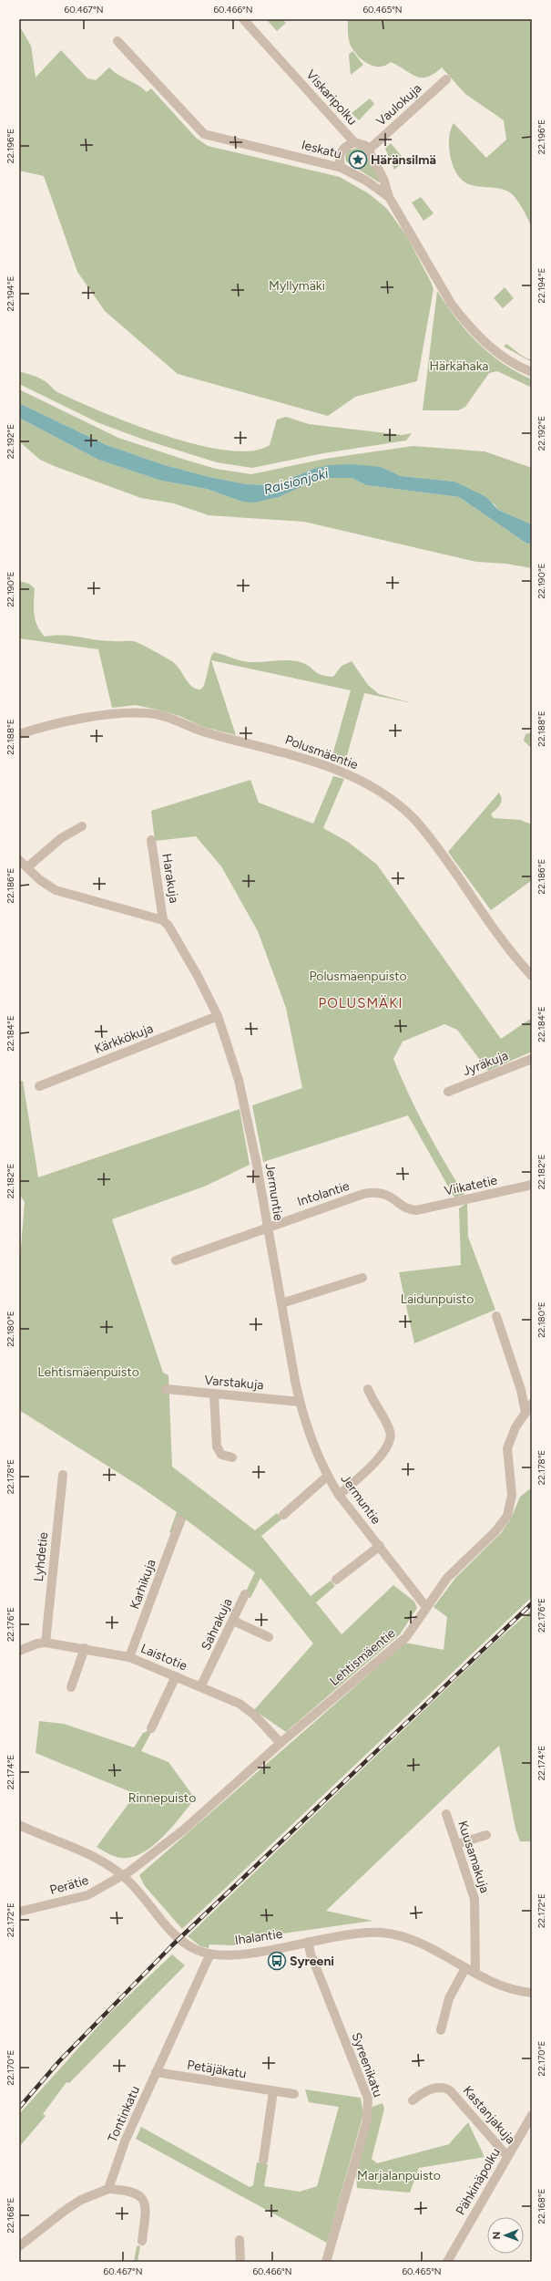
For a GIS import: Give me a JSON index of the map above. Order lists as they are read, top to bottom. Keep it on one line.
{"streets":{"street":["Viskaripolku","Vaulokuja","Ieskatu","Polusmäentie","Harakuja","Kärkkökuja","Jyräkuja","Viikatetie","Jermuntie","Intolantie","Varstakuja","Lyhdetie","Karhikuja","Sahrakuja","Laistotie","Lehtismäentie","Kuusamakuja","Perätie","Ihalantie","Syreenikatu","Petäjäkatu","Tontinkatu","Kastanjakuja","Pähkinäpolku"]},"crossings":[["Viskaripolku","Vaulokuja"],["Harakuja","Jermuntie"],["Kärkkökuja","Jermuntie"],["Viikatetie","Intolantie"],["Jermuntie","Intolantie"],["Jermuntie","Varstakuja"],["Jermuntie","Lehtismäentie"],["Lyhdetie","Laistotie"],["Karhikuja","Laistotie"],["Sahrakuja","Laistotie"],["Laistotie","Lehtismäentie"],["Lehtismäentie","Perätie"],["Lehtismäentie","Ihalantie"],["Kuusamakuja","Ihalantie"],["Perätie","Ihalantie"],["Ihalantie","Syreenikatu"],["Ihalantie","Tontinkatu"],["Petäjäkatu","Tontinkatu"],["Kastanjakuja","Pähkinäpolku"]],"districts":["POLUSMÄKI"],"water":["Raisionjoki"],"parks":["Myllymäki","Härkähaka","Polusmäenpuisto","Laidunpuisto","Lehtismäenpuisto","Rinnepuisto","Marjalanpuisto"],"places":{"place":["Häränsilmä"],"bus stop":["Syreeni"]},"north":"left","coordinates":["60.467°N","60.466°N","60.465°N","22.196°E","22.194°E","22.192°E","22.190°E","22.188°E","22.186°E","22.184°E","22.182°E","22.180°E","22.178°E","22.176°E","22.174°E","22.172°E","22.170°E","22.168°E"]}
